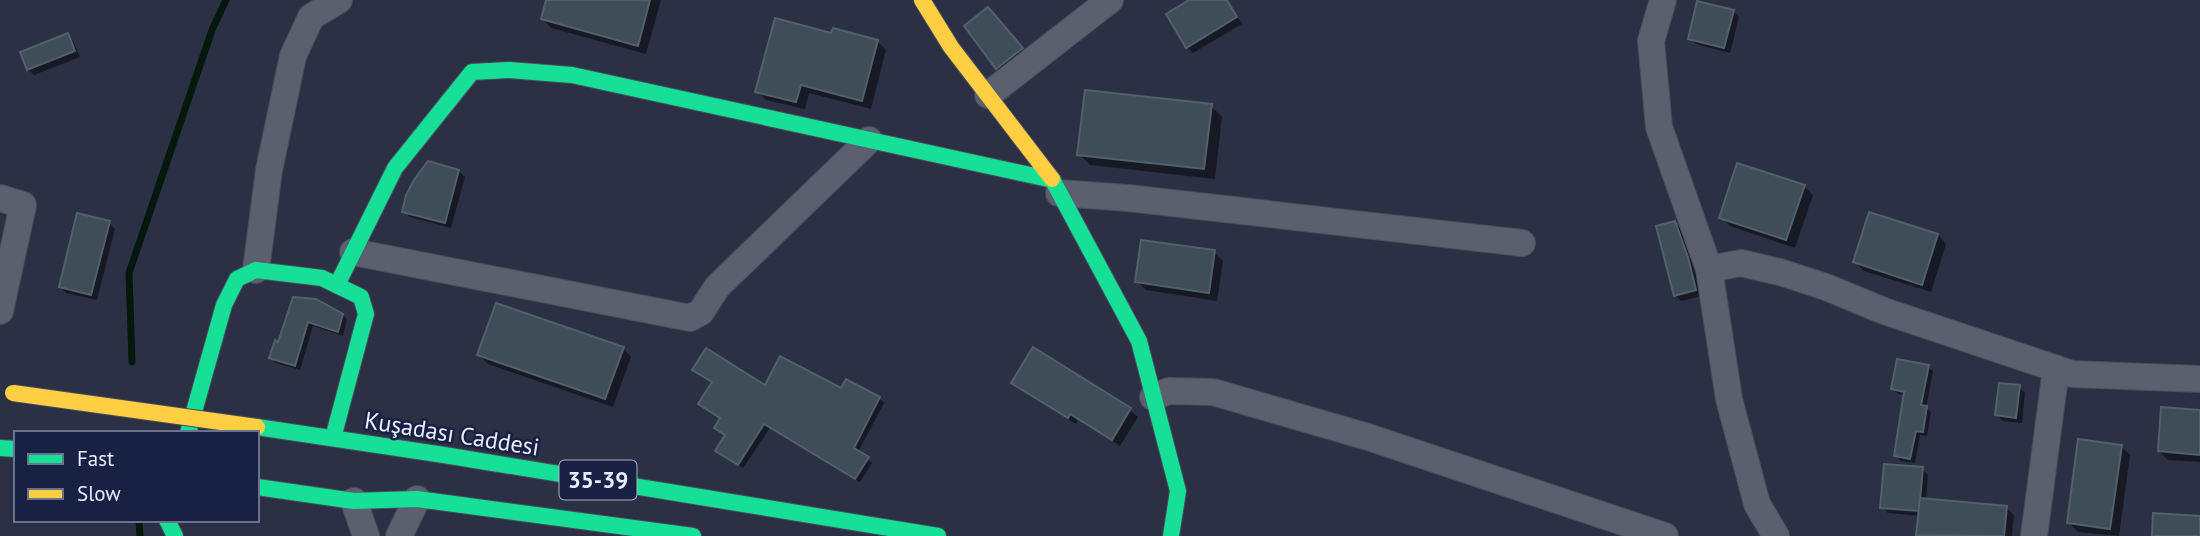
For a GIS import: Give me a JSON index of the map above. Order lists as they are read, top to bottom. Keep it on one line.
{"streets":{"main road":["Kuşadası Caddesi","35-39"]},"legend":["Fast","Slow"]}
